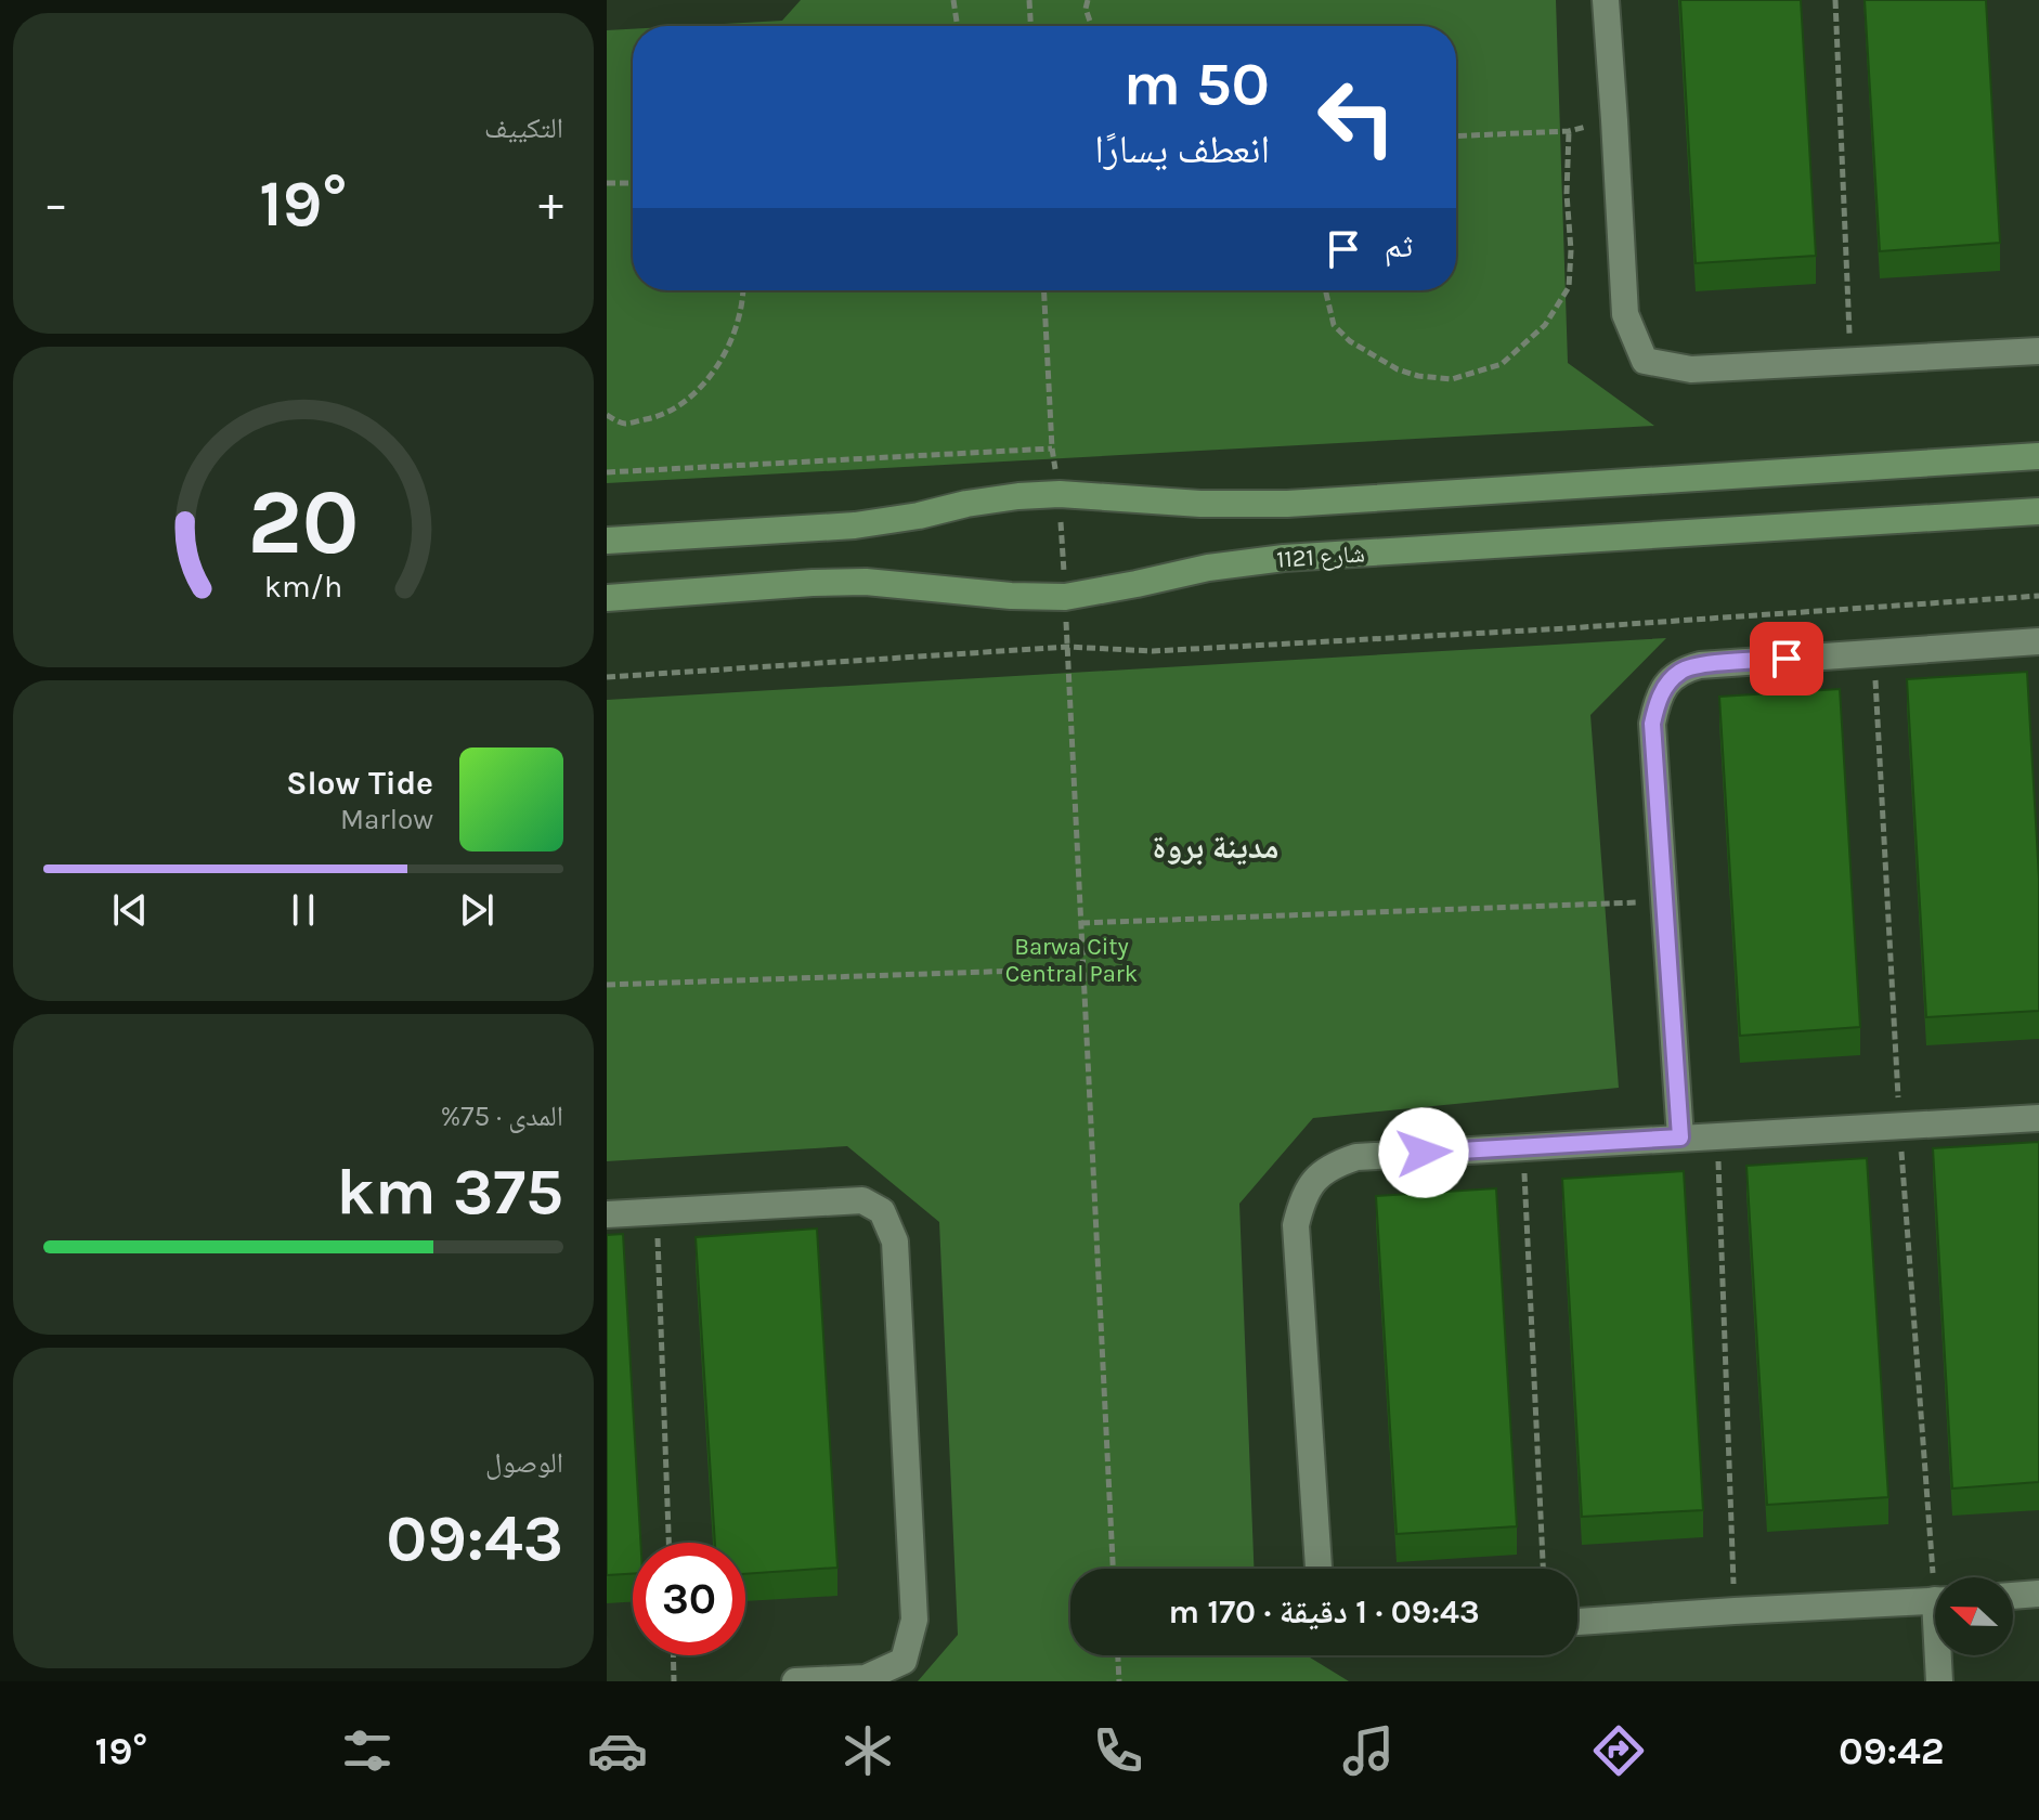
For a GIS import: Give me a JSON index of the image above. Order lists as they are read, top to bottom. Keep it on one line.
{"streets":{"street":["شارع 1121"]},"districts":["مدينة بروة"],"parks":["Barwa City Central Park"],"north":"left","page":{"tile":["التكييف",["المدى · 75%","375 km"],["الوصول","09:43"]],"turn":["50 m","انعطف يسارًا"],"heat":["−","19°","+"],"then":"ثم","song":["Slow Tide","Marlow"],"limit":"30","trip":"09:43 · 1 دقيقة · 170 m","tabs":["09:42","19°"],"gauge":["20","km/h"]}}
